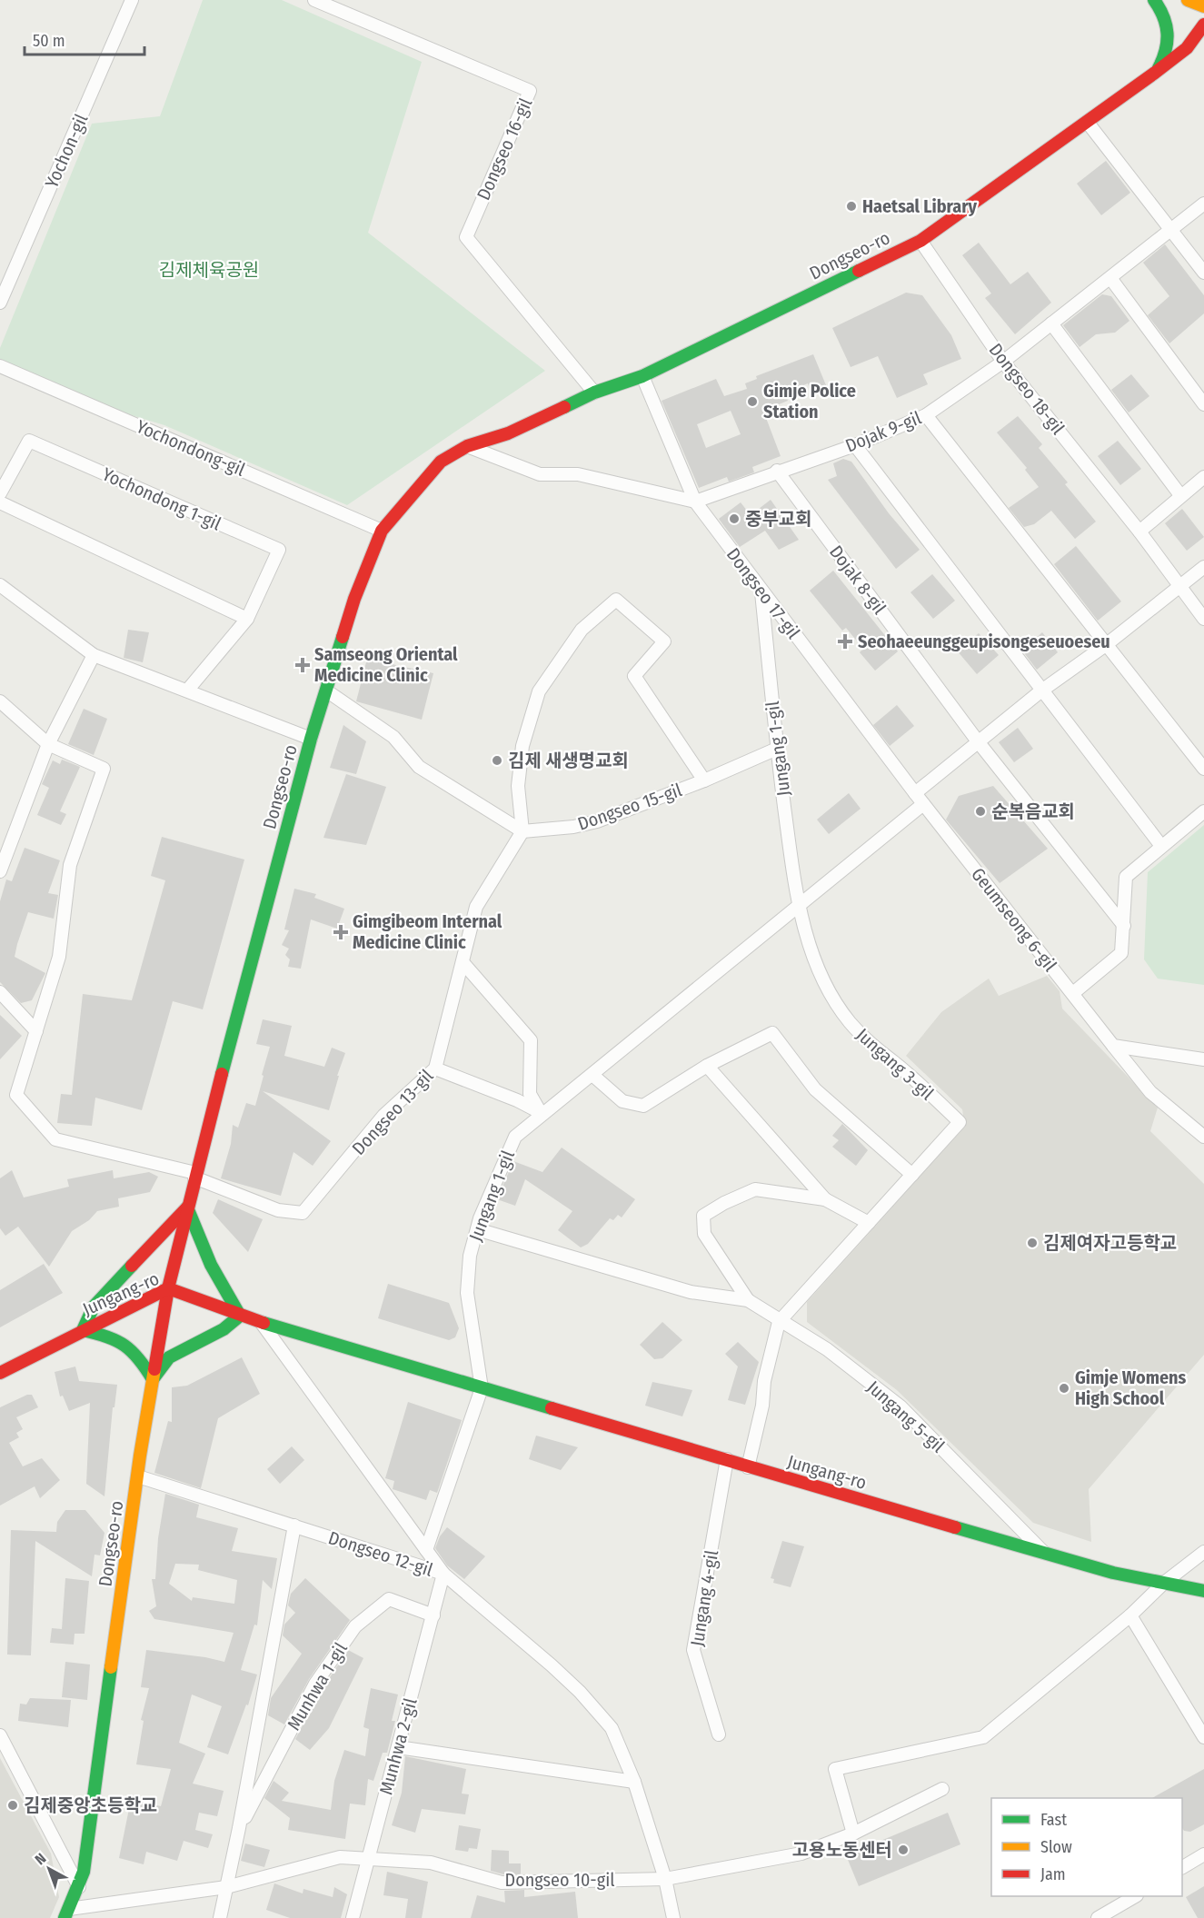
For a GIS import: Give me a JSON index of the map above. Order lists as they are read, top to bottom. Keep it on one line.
{"streets":{"main road":["Dongseo-ro","Jungang-ro"],"street":["Dongseo 16-gil","Yochon-gil","Dongseo 18-gil","Dojak 9-gil","Yochondong-gil","Yochondong 1-gil","Dojak 8-gil","Dongseo 17-gil","Jungang 1-gil","Dongseo 15-gil","Geumseong 6-gil","Jungang 3-gil","Dongseo 13-gil","Jungang 5-gil","Dongseo 12-gil","Jungang 4-gil","Munhwa 1-gil","Munhwa 2-gil","Dongseo 10-gil"]},"crossings":[["Dongseo 16-gil","Dongseo-ro"],["Dongseo-ro","Dongseo 18-gil"],["Dongseo-ro","Yochondong-gil"],["Dongseo-ro","Dongseo 17-gil"],["Dongseo-ro","Dongseo 13-gil"],["Dongseo-ro","Jungang-ro"],["Dongseo-ro","Dongseo 12-gil"],["Dongseo-ro","Dongseo 10-gil"],["Dongseo 18-gil","Dojak 9-gil"],["Dojak 9-gil","Dojak 8-gil"],["Dojak 9-gil","Dongseo 17-gil"],["Dongseo 17-gil","Jungang 1-gil"],["Dongseo 17-gil","Geumseong 6-gil"],["Jungang 1-gil","Dongseo 15-gil"],["Jungang 1-gil","Geumseong 6-gil"],["Jungang 1-gil","Jungang 3-gil"],["Jungang 1-gil","Jungang-ro"],["Jungang 1-gil","Jungang 5-gil"],["Dongseo 15-gil","Dongseo 13-gil"],["Jungang 3-gil","Jungang-ro"],["Jungang 3-gil","Jungang 5-gil"],["Jungang-ro","Jungang 5-gil"],["Jungang-ro","Jungang 4-gil"],["Dongseo 12-gil","Munhwa 1-gil"],["Dongseo 12-gil","Munhwa 2-gil"],["Dongseo 12-gil","Dongseo 10-gil"],["Munhwa 1-gil","Munhwa 2-gil"],["Munhwa 1-gil","Dongseo 10-gil"],["Munhwa 2-gil","Dongseo 10-gil"]],"parks":["김제체육공원"],"places":{"other":["Haetsal Library","Gimje Police Station","중부교회","김제 새생명교회","순복음교회","김제여자고등학교","Gimje Womens High School","김제중앙초등학교","고용노동센터"],"health":["Seohaeeunggeupisongeseuoeseu","Samseong Oriental Medicine Clinic","Gimgibeom Internal Medicine Clinic"]},"legend":["Fast","Slow","Jam"],"scale_bar":"50 m","north":"top left"}
